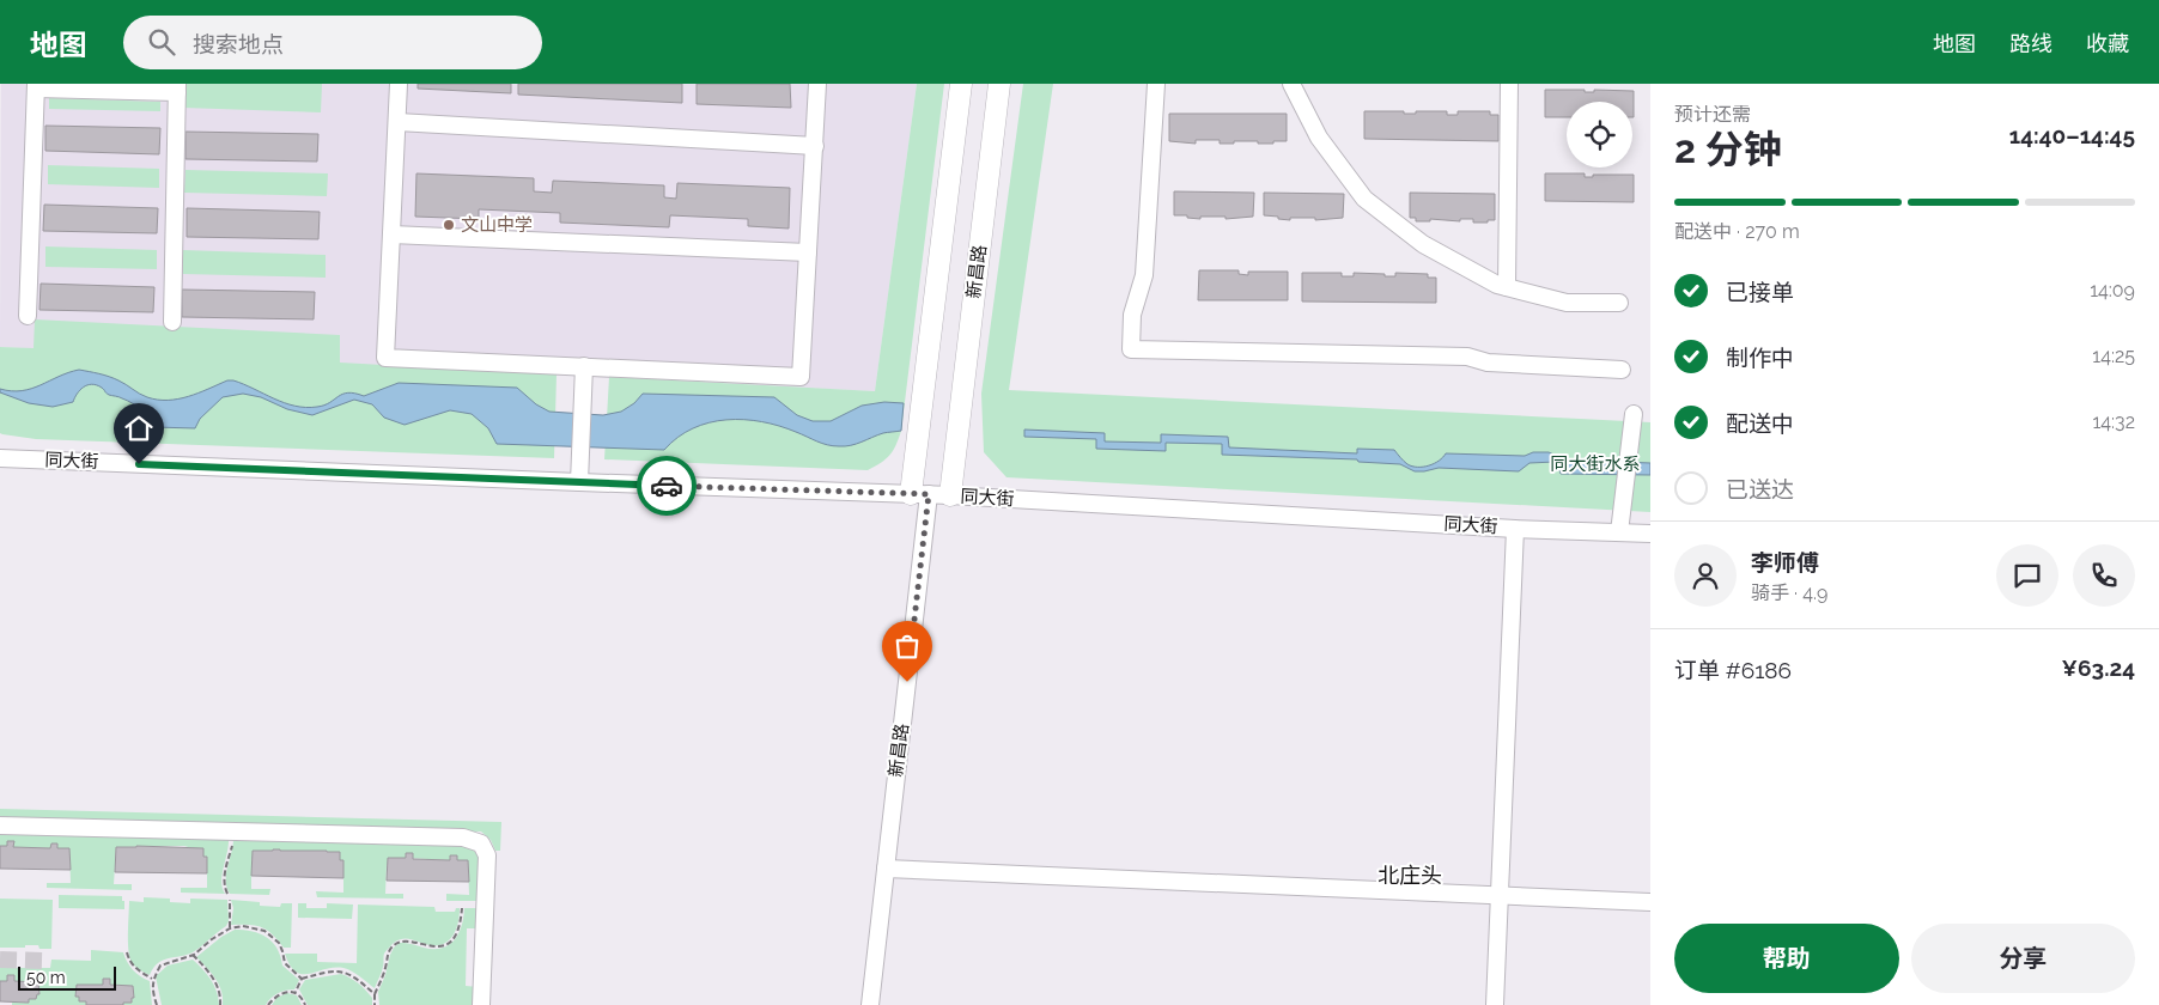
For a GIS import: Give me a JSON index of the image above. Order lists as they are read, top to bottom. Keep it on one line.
{"streets":{"main road":["新昌路"],"street":["同大街"]},"crossings":[["新昌路","同大街"]],"districts":["北庄头"],"parks":["同大街水系"],"places":["文山中学"],"scale_bar":"50 m","page":{"header":"地图","search":"搜索地点","nav":["地图","路线","收藏"],"heading":["2 分钟","预计还需","14:40–14:45"],"panel":["李师傅","骑手 · 4.9","订单 #6186","¥63.24"],"bar":"配送中 · 270 m","list":[["已接单","14:09"],["制作中","14:25"],["配送中","14:32"],"已送达"],"buttons":["帮助","分享"],"scale":"50 m"}}
